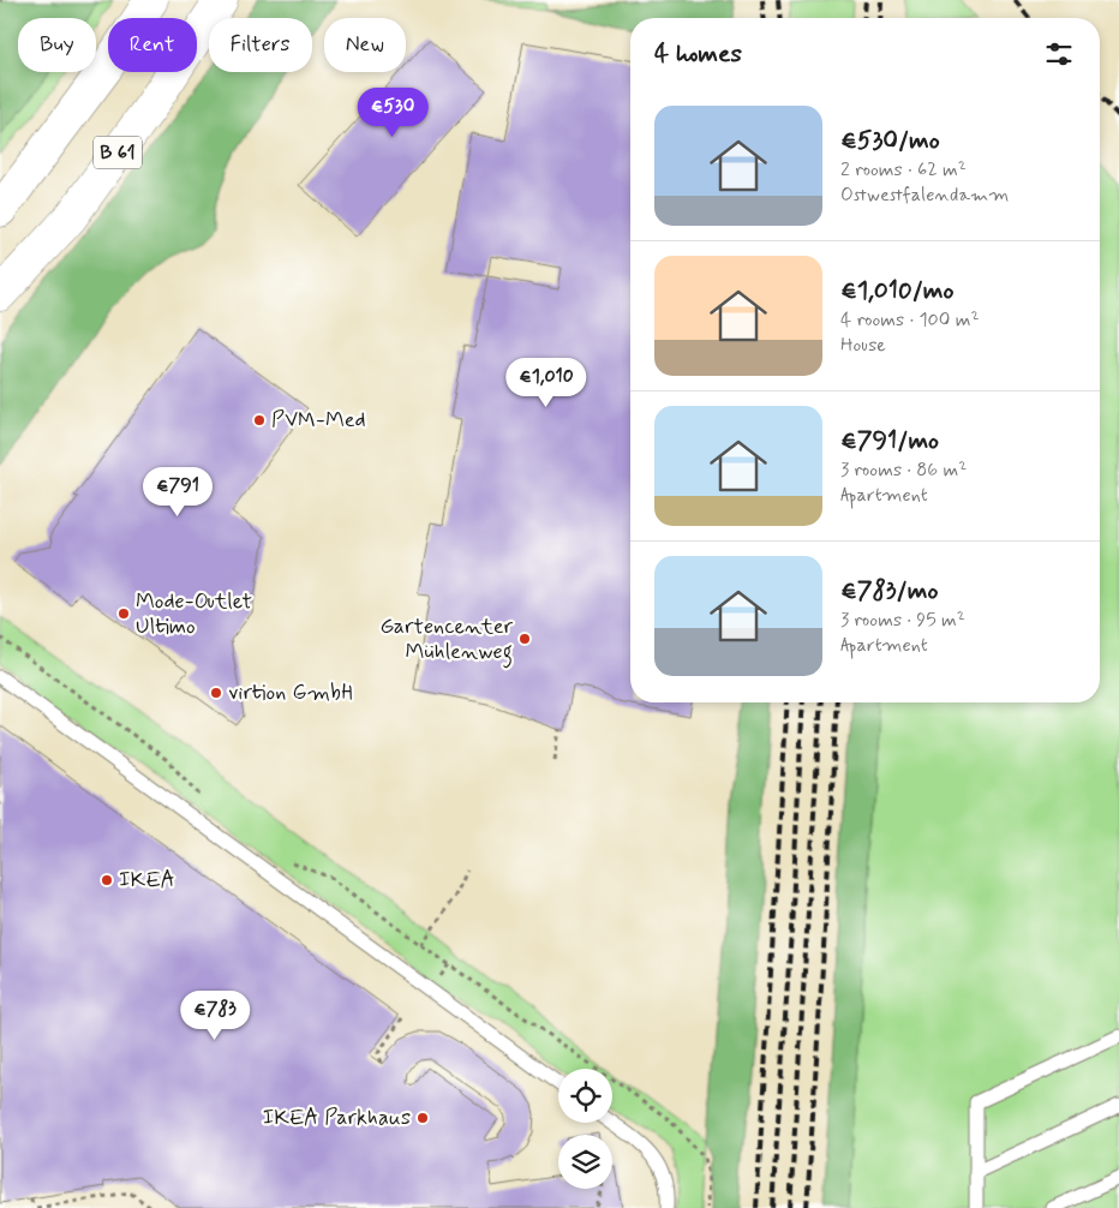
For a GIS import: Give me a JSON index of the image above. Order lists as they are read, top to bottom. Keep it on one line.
{"streets":{"highway":["B 61"]},"places":["PVM-Med","Mode-Outlet Ultimo","Gartencenter Mühlenweg","virtion GmbH","IKEA","IKEA Parkhaus"],"page":{"chip":["Buy","Rent","Filters","New"],"heading":"4 homes","price":["€530","€1,010","€791","€783"],"list":[{"name":"€530/mo","note":"2 rooms · 62 m² · Ostwestfalendamm"},{"name":"€1,010/mo","note":"4 rooms · 100 m² · House"},{"name":"€791/mo","note":"3 rooms · 86 m² · Apartment"},{"name":"€783/mo","note":"3 rooms · 95 m² · Apartment"}]}}
